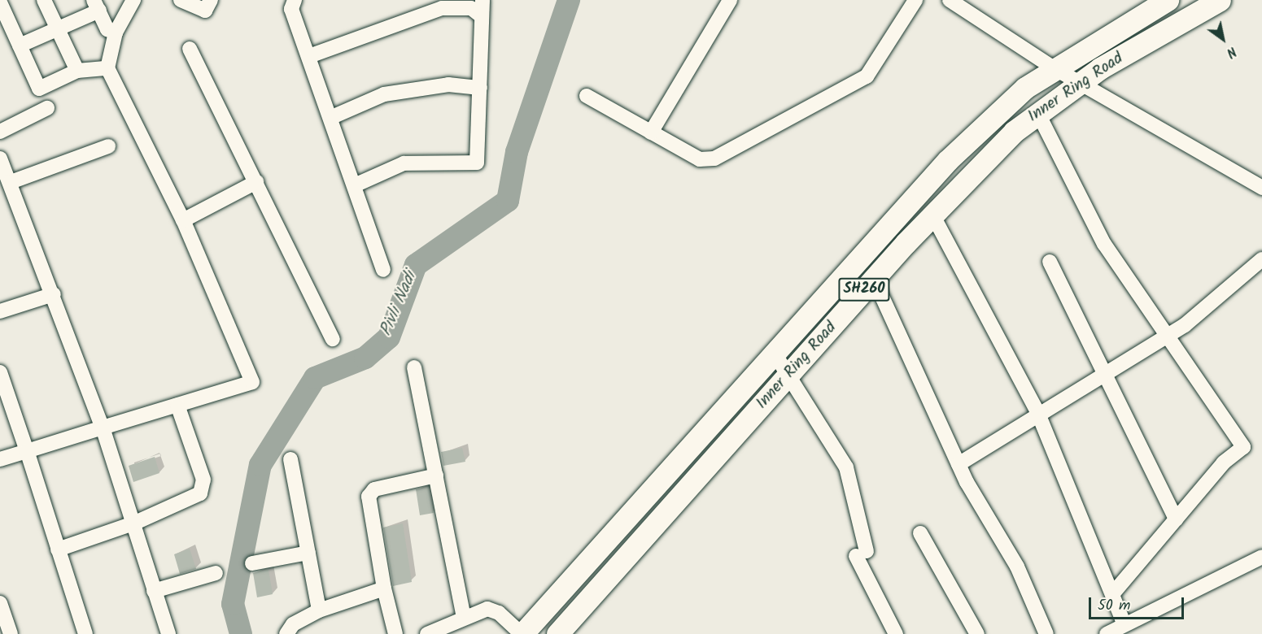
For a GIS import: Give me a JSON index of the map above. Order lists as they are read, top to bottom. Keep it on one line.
{"streets":{"highway":["Inner Ring Road","SH260"]},"water":["Pivli Nadi"],"scale_bar":"50 m","north":"bottom right"}
